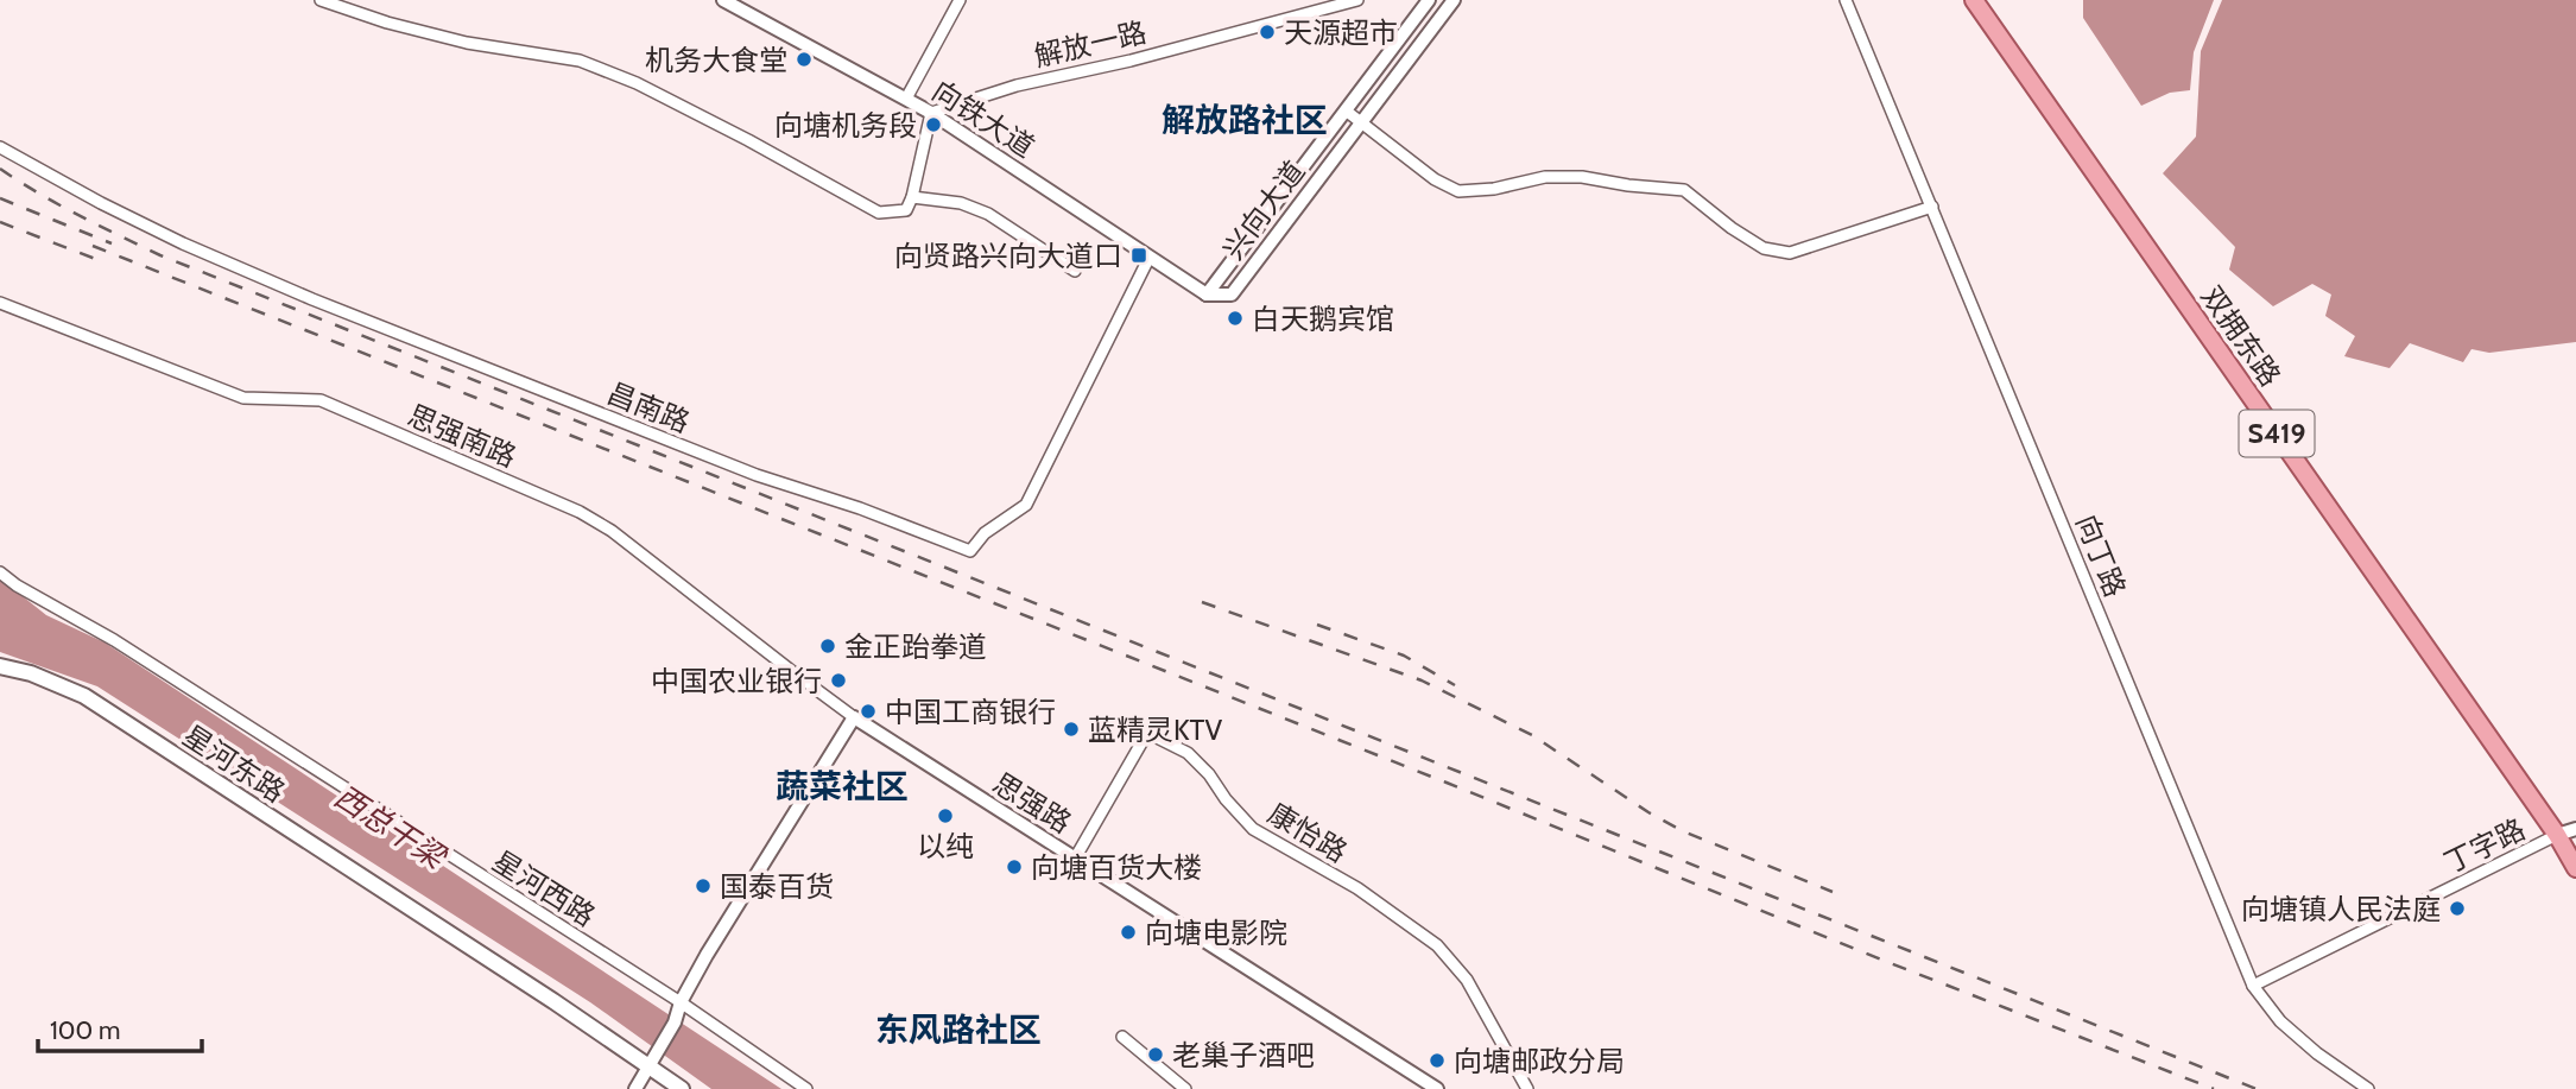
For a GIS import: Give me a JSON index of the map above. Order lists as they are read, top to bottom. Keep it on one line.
{"streets":{"main road":["双拥东路","S419","星河东路"],"street":["解放一路","向铁大道","兴向大道","昌南路","思强南路","向丁路","思强路","康怡路","丁字路","星河西路"]},"crossings":[["解放一路","向铁大道"],["向铁大道","兴向大道"],["向铁大道","昌南路"],["双拥东路","丁字路"],["思强南路","思强路"],["向丁路","丁字路"],["思强路","康怡路"]],"districts":["解放路社区","蔬菜社区","东风路社区"],"water":["西总干梁"],"places":{"other":["天源超市","机务大食堂","向塘机务段","白天鹅宾馆","金正跆拳道","中国农业银行","中国工商银行","蓝精灵KTV","以纯","向塘百货大楼","国泰百货","向塘镇人民法庭","向塘电影院","老巢子酒吧","向塘邮政分局"],"transit":["向贤路兴向大道口"]},"scale_bar":"100 m"}
